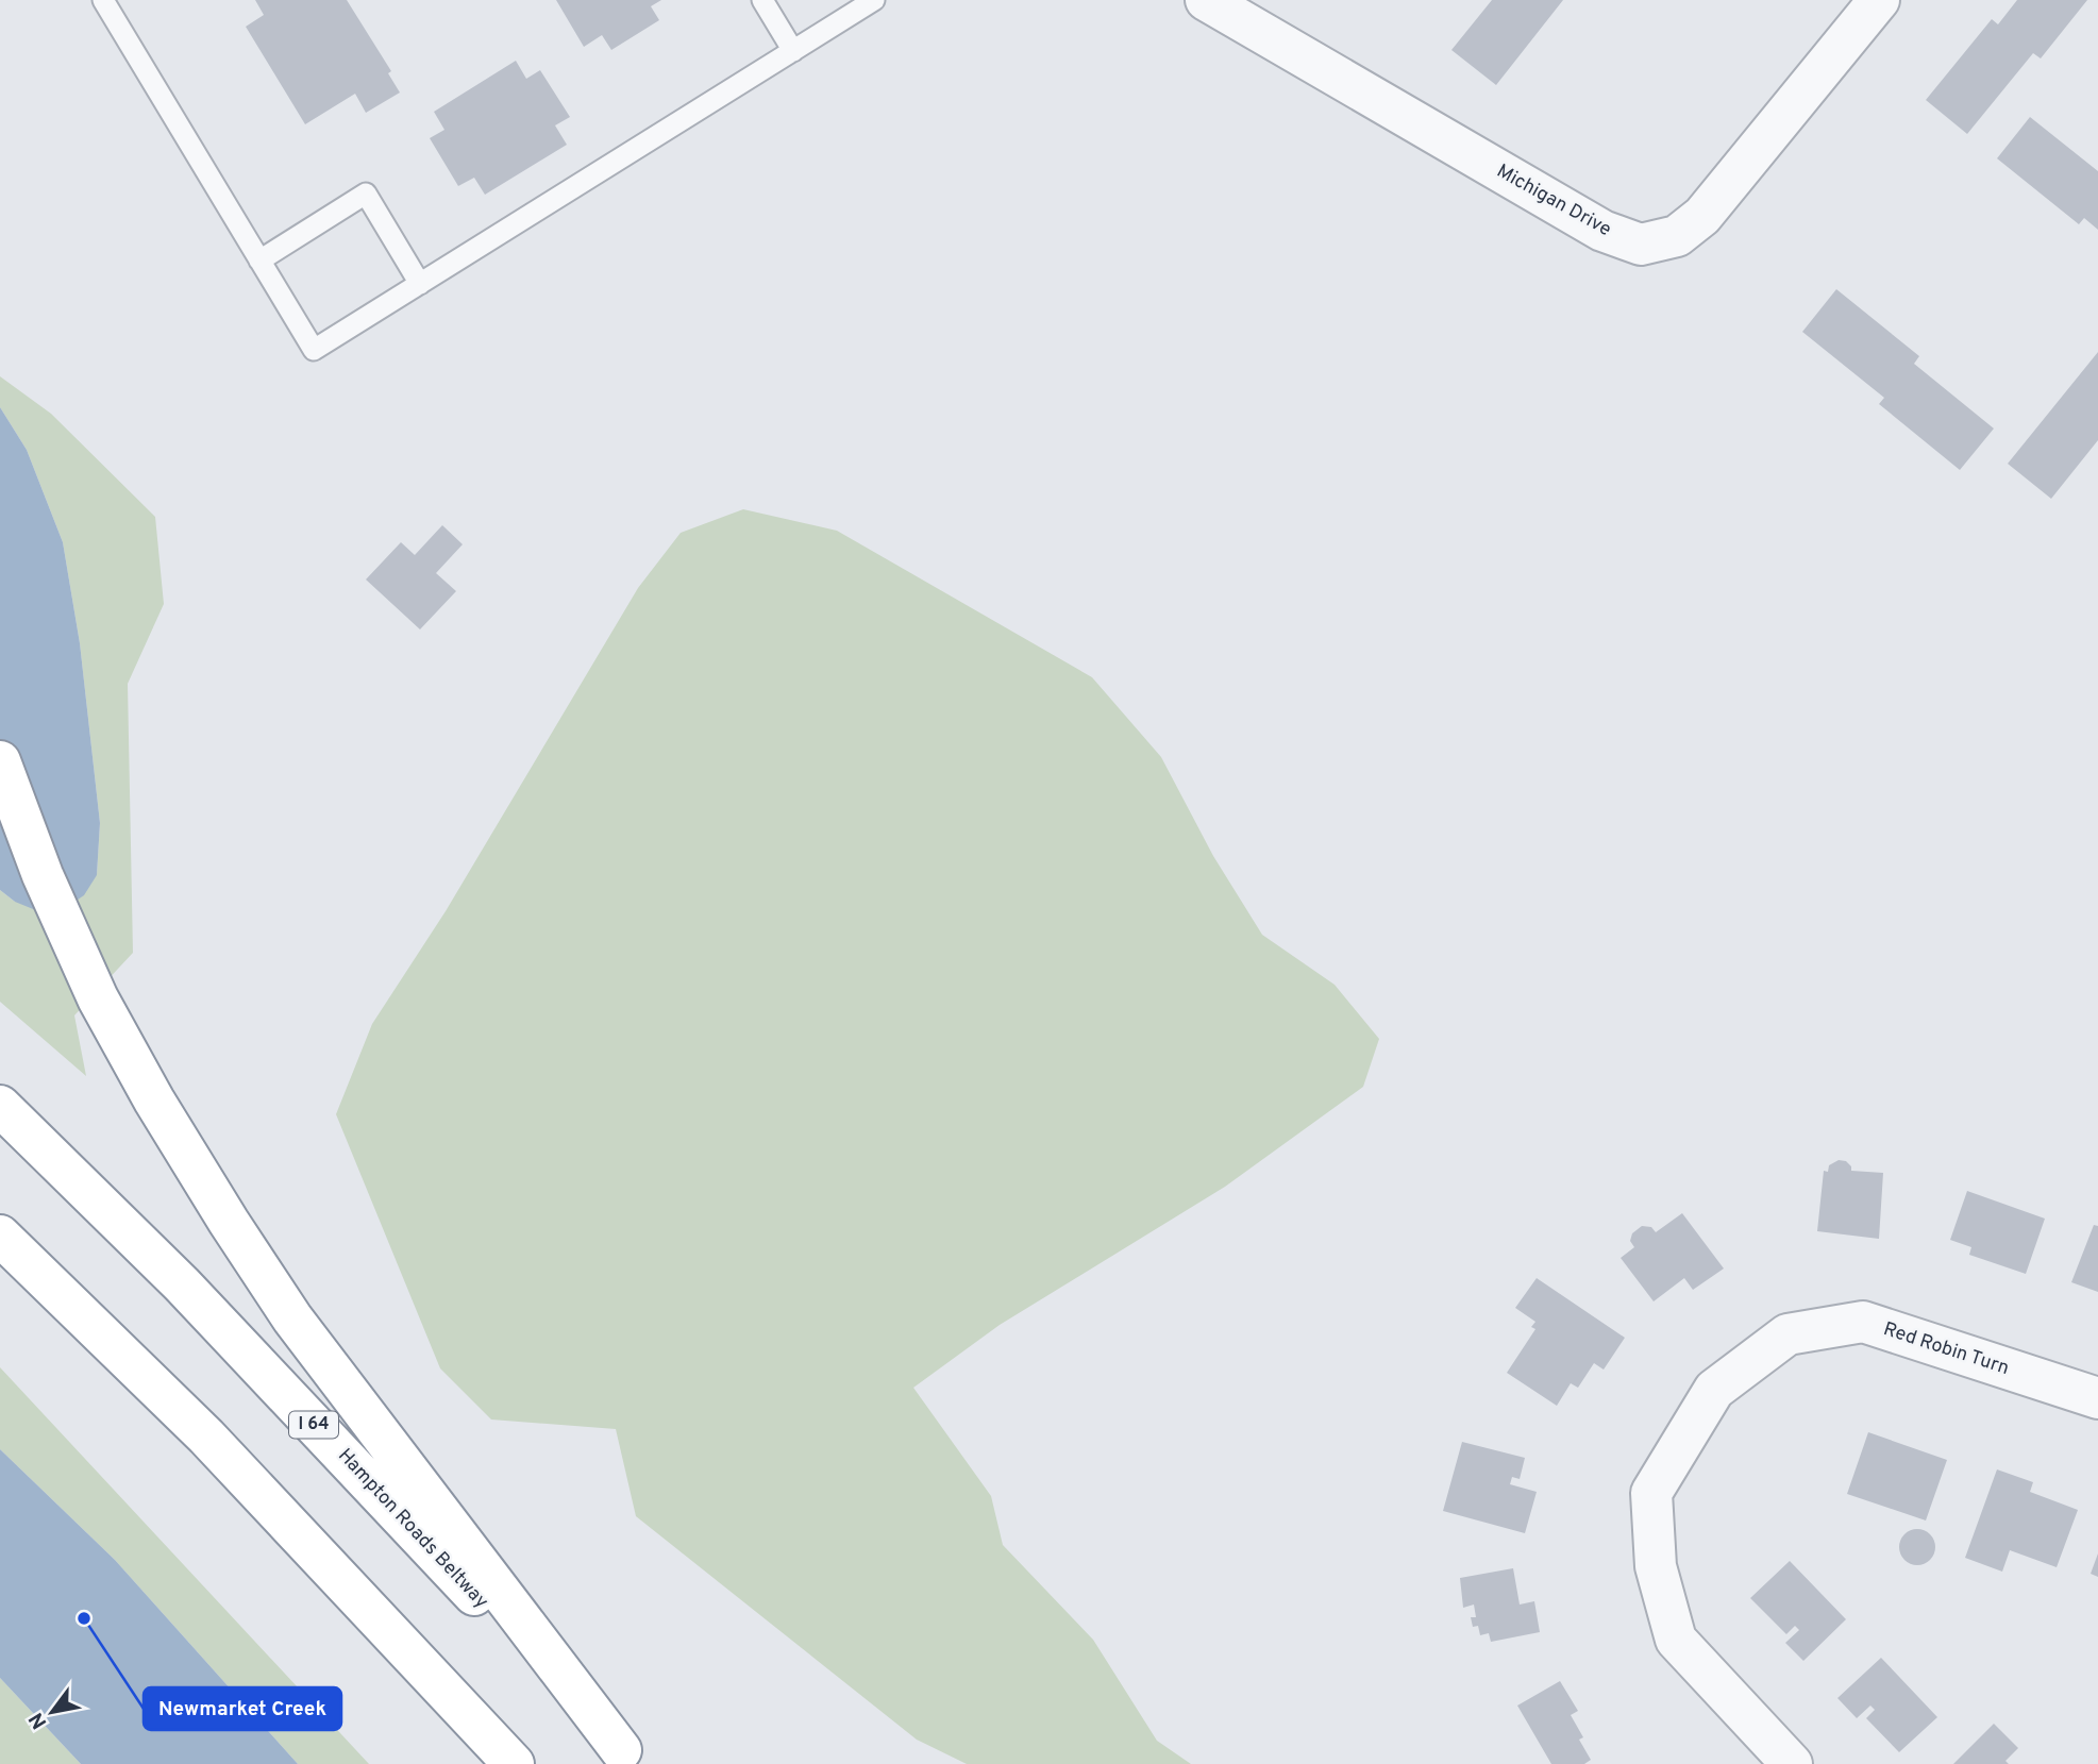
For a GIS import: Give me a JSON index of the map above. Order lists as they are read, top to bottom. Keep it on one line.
{"streets":{"highway":["I 64","Hampton Roads Beltway"],"street":["Michigan Drive","Red Robin Turn"]},"places":["Newmarket Creek"],"north":"bottom left"}
